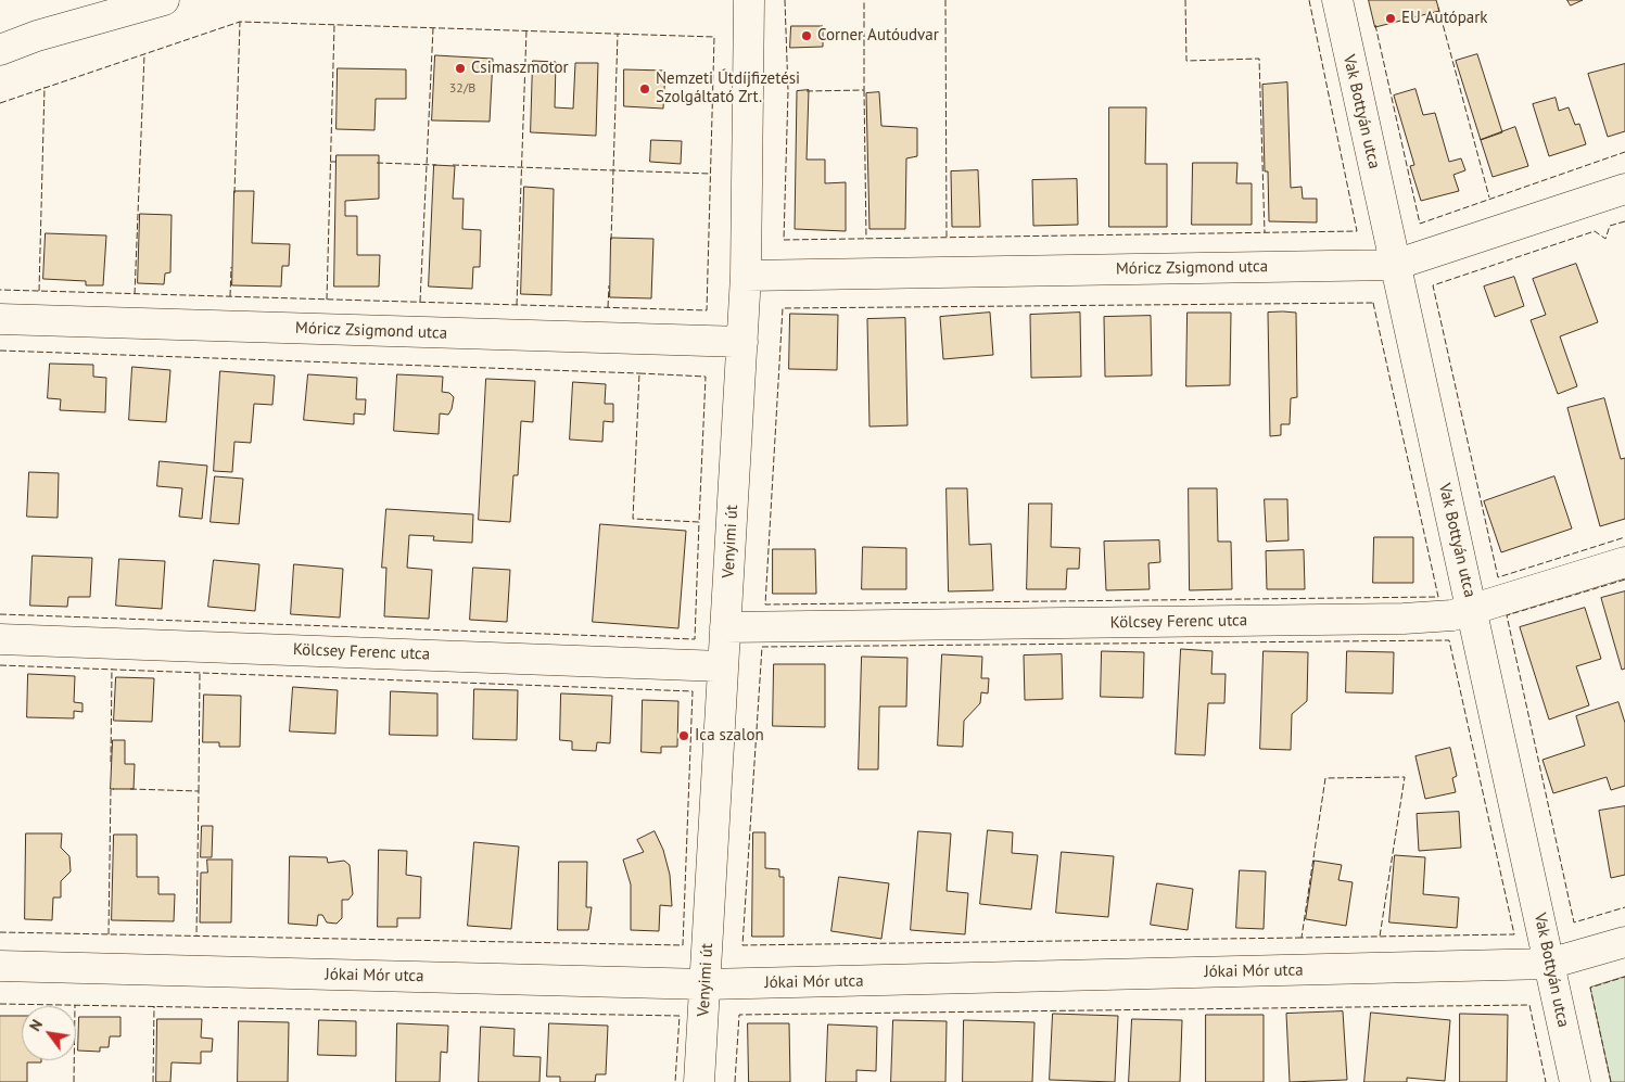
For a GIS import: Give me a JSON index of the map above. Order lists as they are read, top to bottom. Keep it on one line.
{"streets":{"street":["Vak Bottyán utca","Móricz Zsigmond utca","Venyimi út","Kölcsey Ferenc utca","Jókai Mór utca"]},"crossings":[["Vak Bottyán utca","Móricz Zsigmond utca"],["Vak Bottyán utca","Kölcsey Ferenc utca"],["Vak Bottyán utca","Jókai Mór utca"],["Móricz Zsigmond utca","Venyimi út"],["Venyimi út","Kölcsey Ferenc utca"],["Venyimi út","Jókai Mór utca"]],"places":["EU Autópark","Corner Autóudvar","Csimaszmotor","Nemzeti Útdíjfizetési Szolgáltató Zrt.","Ica szalon"],"house_numbers":["32/B"],"north":"top left"}
